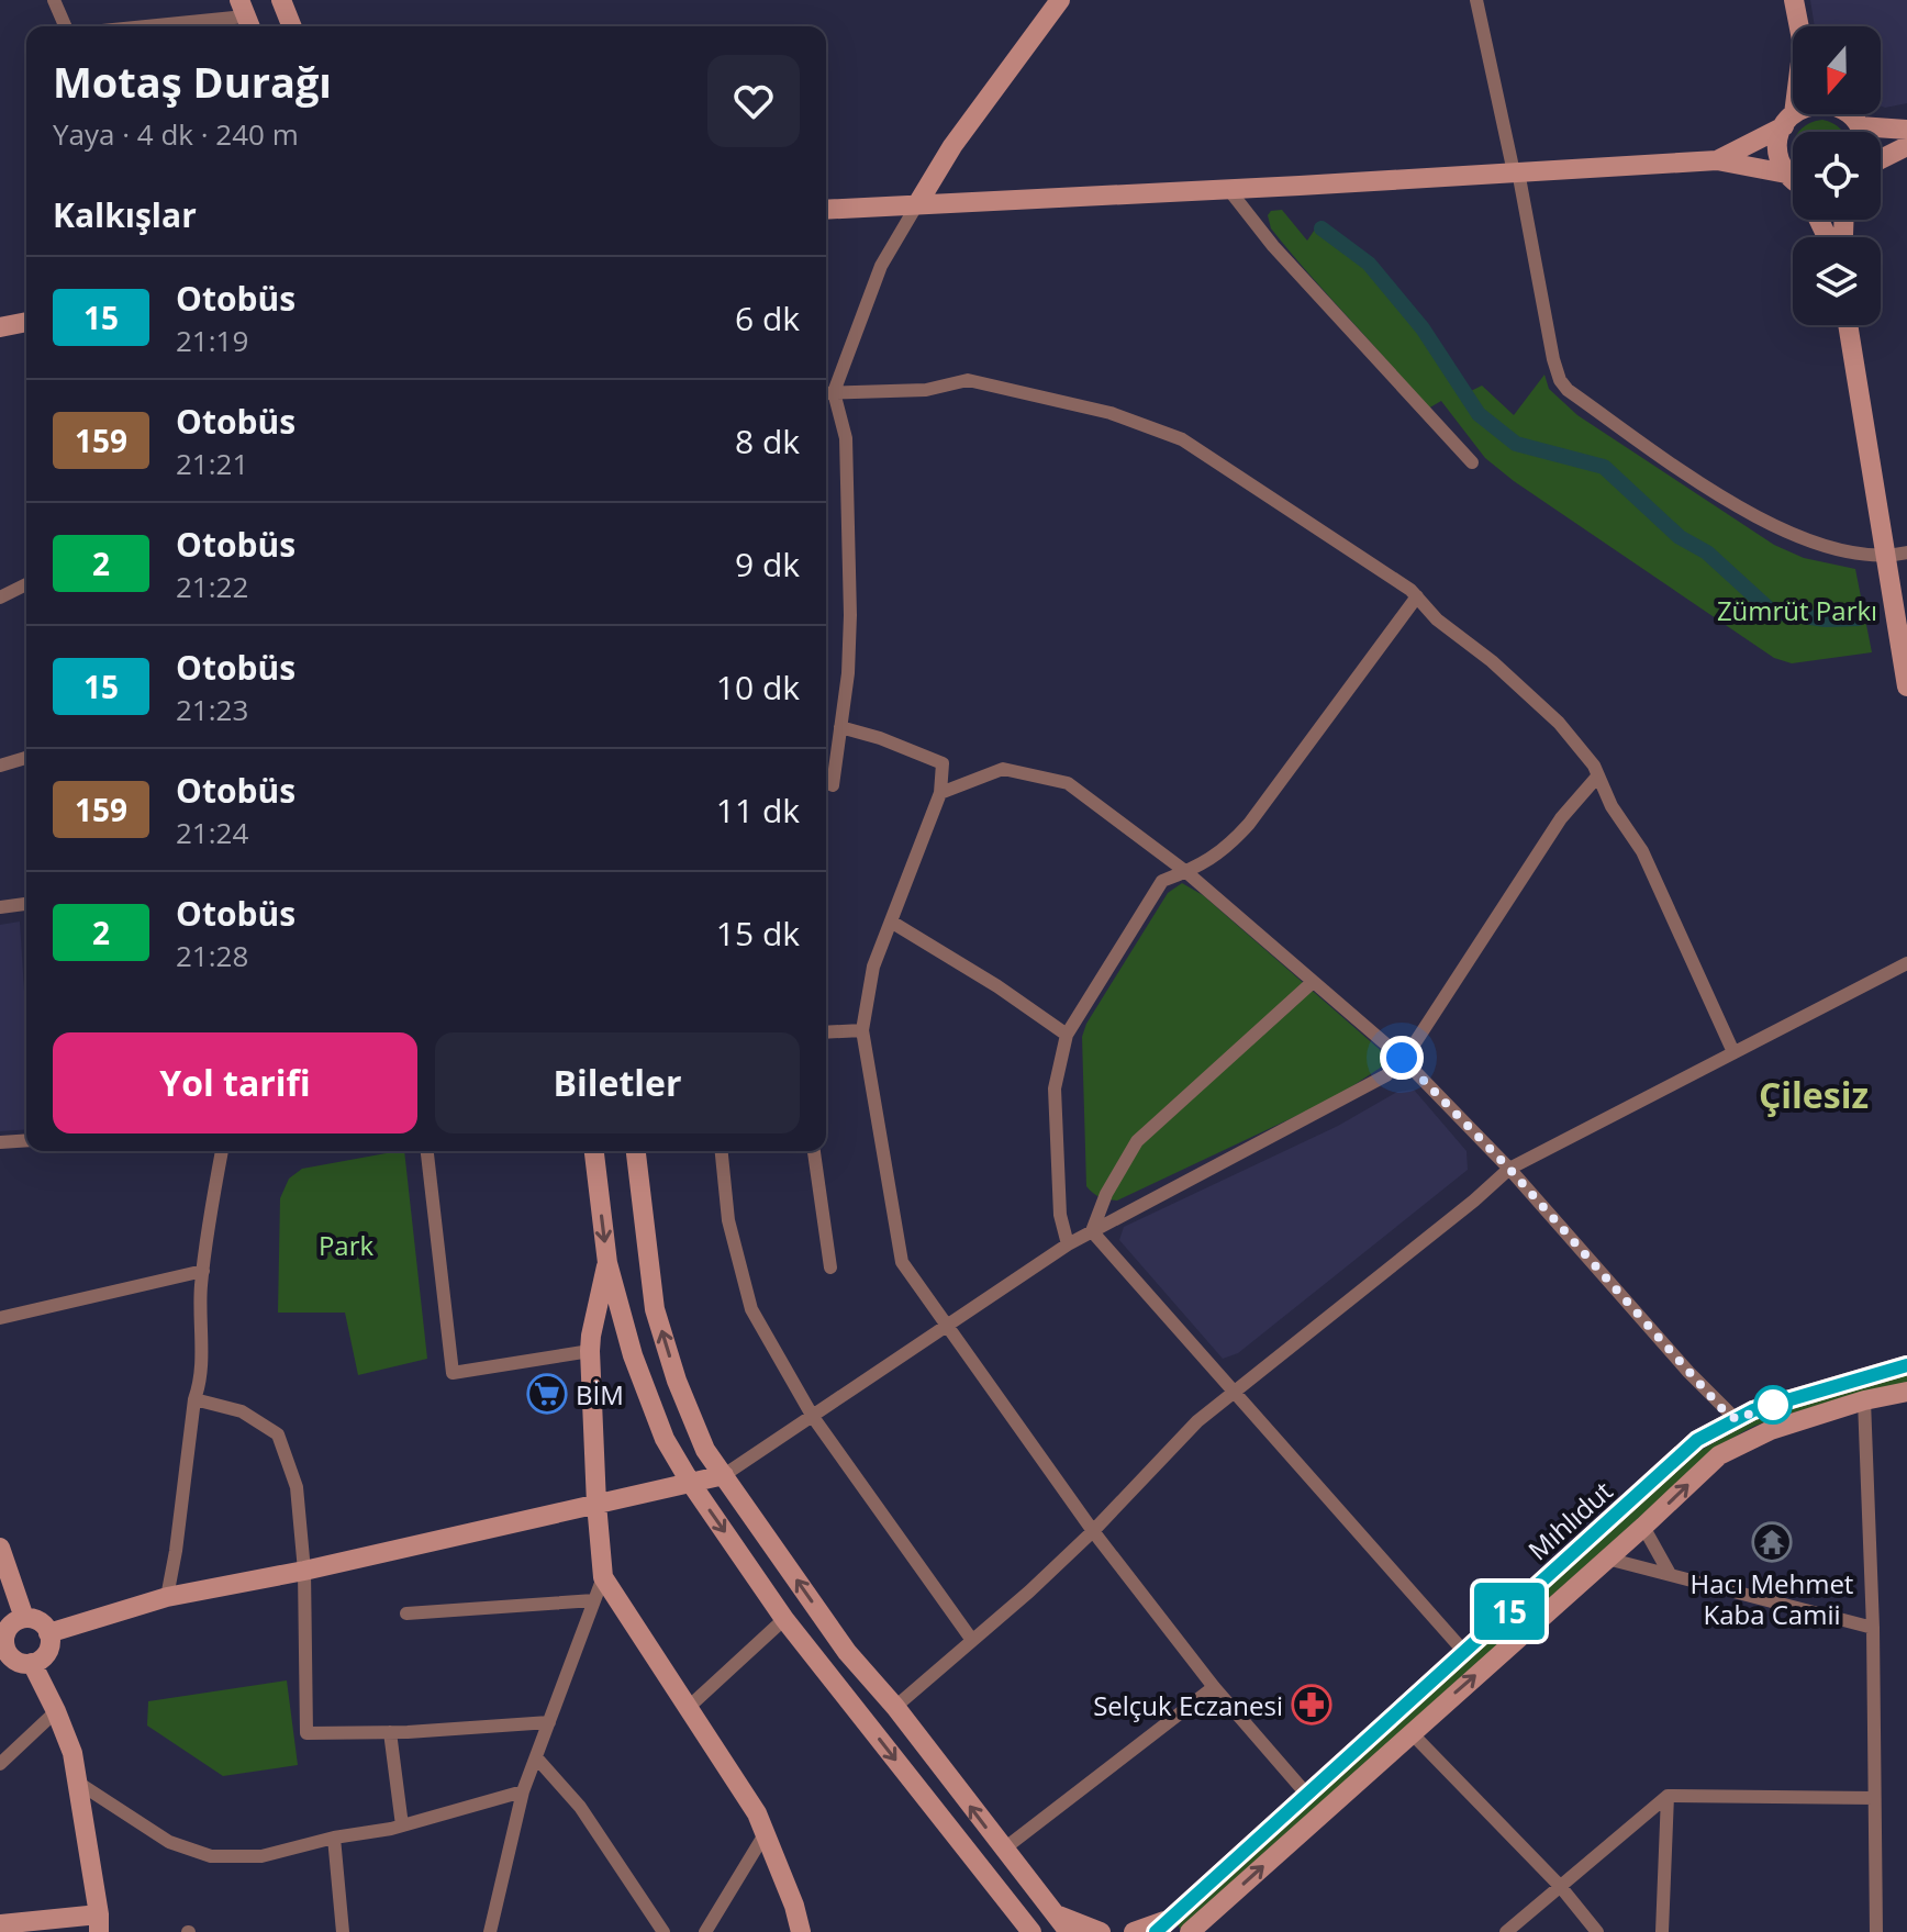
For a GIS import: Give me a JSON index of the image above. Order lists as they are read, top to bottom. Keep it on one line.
{"streets":{"street":["Mıhlıdut"]},"districts":["Çilesiz"],"parks":["Zümrüt Parkı","Park"],"places":{"supermarket":["BİM"],"temple":["Hacı Mehmet Kaba Camii"],"pharmacy":["Selçuk Eczanesi"]},"lines":["bus line 15"],"north":"bottom","page":{"on_map":"15","heading":[["Motaş Durağı","Yaya · 4 dk · 240 m"],"Kalkışlar"],"list":[{"mark":"15","name":"Otobüs","note":"21:19","value":"6 dk"},{"mark":"159","name":"Otobüs","note":"21:21","value":"8 dk"},{"mark":"2","name":"Otobüs","note":"21:22","value":"9 dk"},{"mark":"15","name":"Otobüs","note":"21:23","value":"10 dk"},{"mark":"159","name":"Otobüs","note":"21:24","value":"11 dk"},{"mark":"2","name":"Otobüs","note":"21:28","value":"15 dk"}],"buttons":["Yol tarifi","Biletler"]}}
